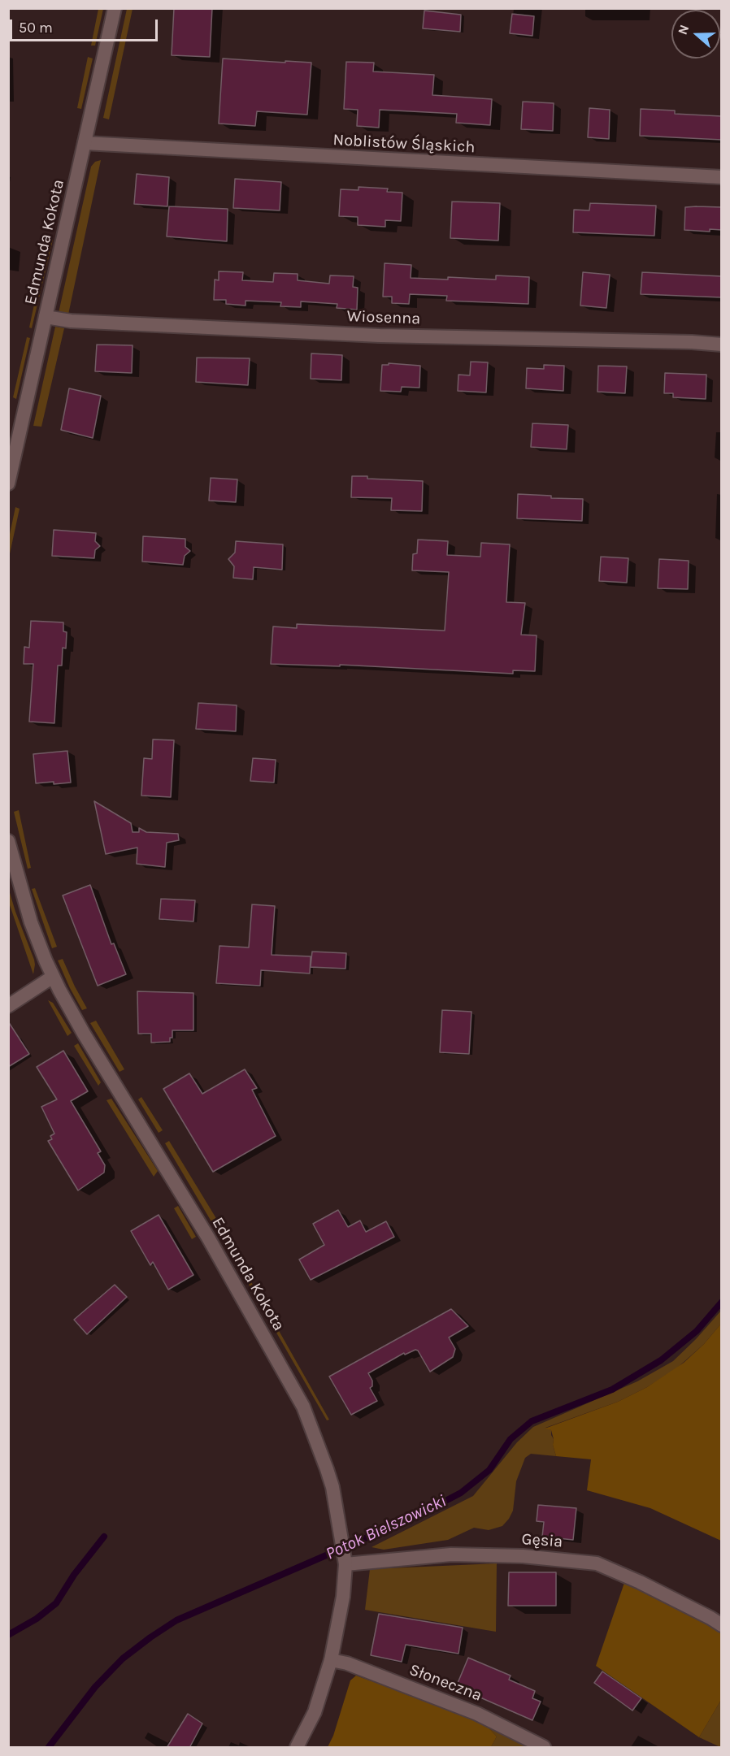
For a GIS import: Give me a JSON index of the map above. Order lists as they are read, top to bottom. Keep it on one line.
{"streets":{"street":["Noblistów Śląskich","Edmunda Kokota","Wiosenna","Gęsia","Słoneczna"]},"crossings":[["Noblistów Śląskich","Edmunda Kokota"],["Edmunda Kokota","Wiosenna"],["Edmunda Kokota","Gęsia"],["Edmunda Kokota","Słoneczna"]],"water":["Potok Bielszowicki"],"scale_bar":"50 m","north":"left"}
